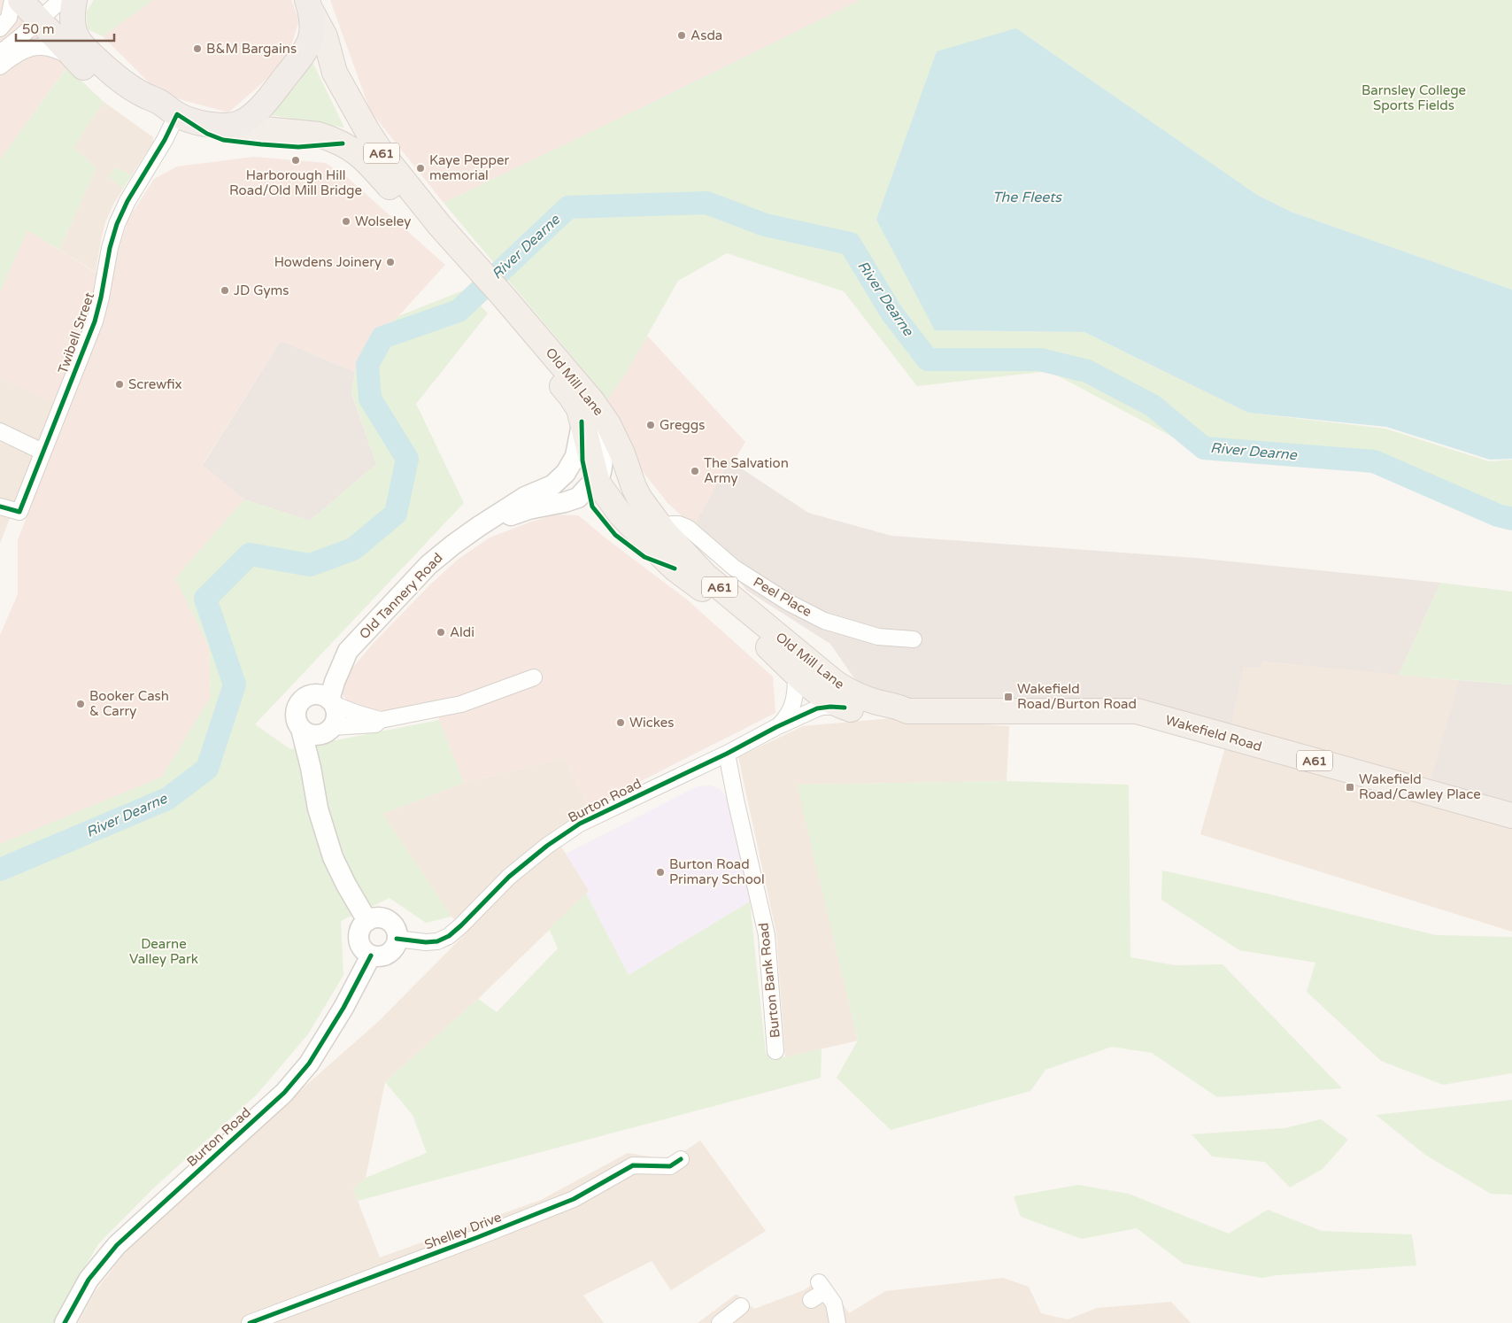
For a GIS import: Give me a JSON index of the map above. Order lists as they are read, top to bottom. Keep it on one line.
{"streets":{"main road":["A61","Old Mill Lane","Wakefield Road"],"street":["Twibell Street","Old Tannery Road","Peel Place","Burton Road","Burton Bank Road","Shelley Drive"]},"crossings":[["Old Mill Lane","Old Tannery Road"],["Old Mill Lane","Peel Place"],["Old Mill Lane","Wakefield Road"],["Old Mill Lane","Burton Road"],["Old Tannery Road","Burton Road"],["Burton Road","Burton Bank Road"]],"water":["The Fleets","River Dearne"],"parks":["Barnsley College Sports Fields","Dearne Valley Park"],"places":{"other":["Asda","B&M Bargains","Harborough Hill Road/Old Mill Bridge","Kaye Pepper memorial","Wolseley","Howdens Joinery","JD Gyms","Screwfix","Greggs","The Salvation Army","Aldi","Booker Cash & Carry","Wickes","Burton Road Primary School"],"transit":["Wakefield Road/Burton Road","Wakefield Road/Cawley Place"]},"scale_bar":"50 m"}
